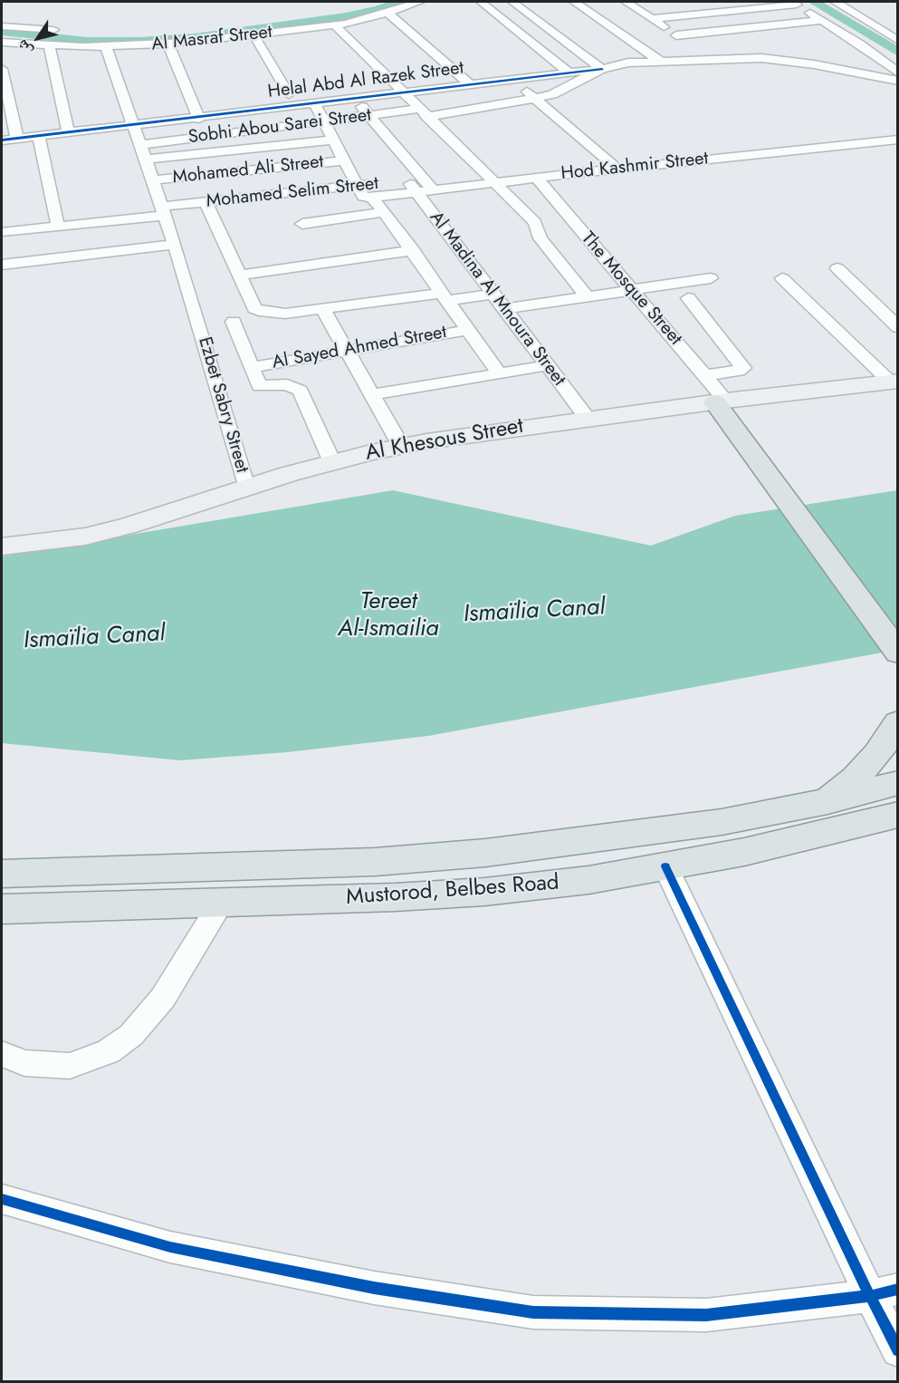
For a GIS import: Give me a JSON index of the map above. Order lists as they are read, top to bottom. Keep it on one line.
{"streets":{"main road":["Al Khesous Street","Mustorod, Belbes Road"],"street":["Al Masraf Street","Helal Abd Al Razek Street","Sobhi Abou Sarei Street","Hod Kashmir Street","Mohamed Ali Street","Mohamed Selim Street","The Mosque Street","Al Madina Al Mnoura Street","Al Sayed Ahmed Street","Ezbet Sabry Street"]},"crossings":[["Al Masraf Street","Ezbet Sabry Street"],["Helal Abd Al Razek Street","Sobhi Abou Sarei Street"],["Helal Abd Al Razek Street","Ezbet Sabry Street"],["Sobhi Abou Sarei Street","Ezbet Sabry Street"],["Hod Kashmir Street","Mohamed Selim Street"],["Hod Kashmir Street","The Mosque Street"],["Hod Kashmir Street","Al Madina Al Mnoura Street"],["Mohamed Ali Street","Ezbet Sabry Street"],["Mohamed Selim Street","Al Madina Al Mnoura Street"],["Mohamed Selim Street","Ezbet Sabry Street"],["The Mosque Street","Al Khesous Street"],["Al Madina Al Mnoura Street","Al Khesous Street"],["Ezbet Sabry Street","Al Khesous Street"]],"water":["Tereet Al-Ismailia","Ismaïlia Canal"],"north":"bottom left"}
